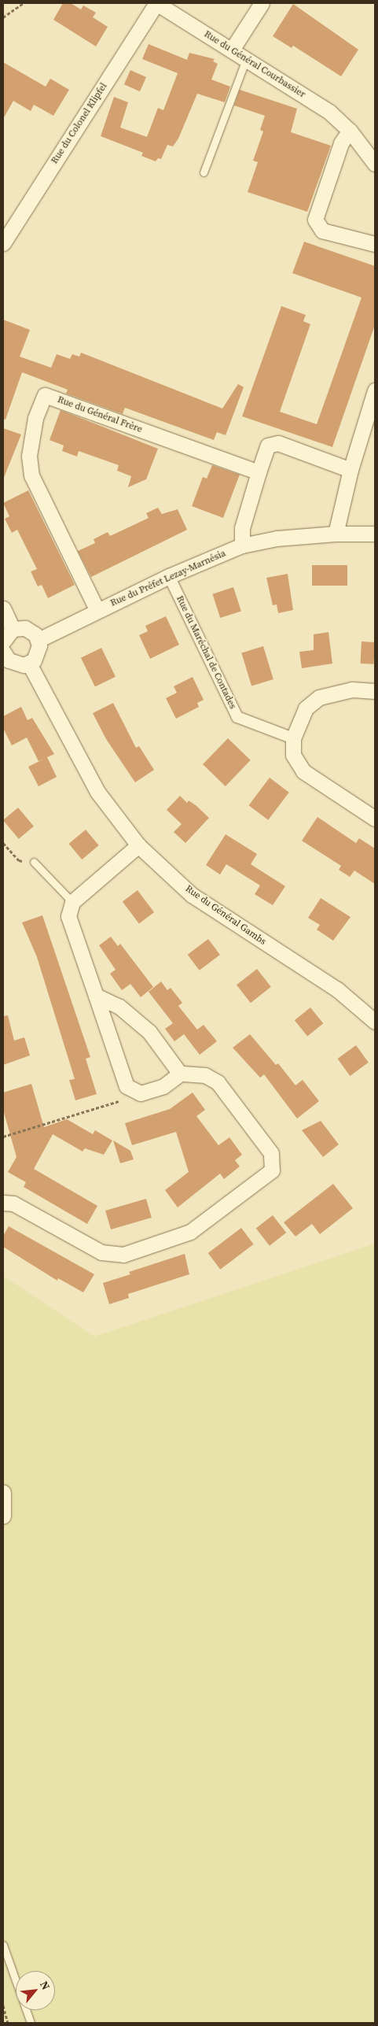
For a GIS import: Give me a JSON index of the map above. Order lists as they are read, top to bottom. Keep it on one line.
{"streets":{"street":["Rue du Général Courbassier","Rue du Colonel Klipfel","Rue du Général Frère","Rue du Préfet Lezay-Marnésia","Rue du Maréchal de Contades","Rue du Général Gambs"]},"crossings":[["Rue du Général Courbassier","Rue du Colonel Klipfel"],["Rue du Général Frère","Rue du Préfet Lezay-Marnésia"],["Rue du Préfet Lezay-Marnésia","Rue du Maréchal de Contades"]],"north":"top right"}
